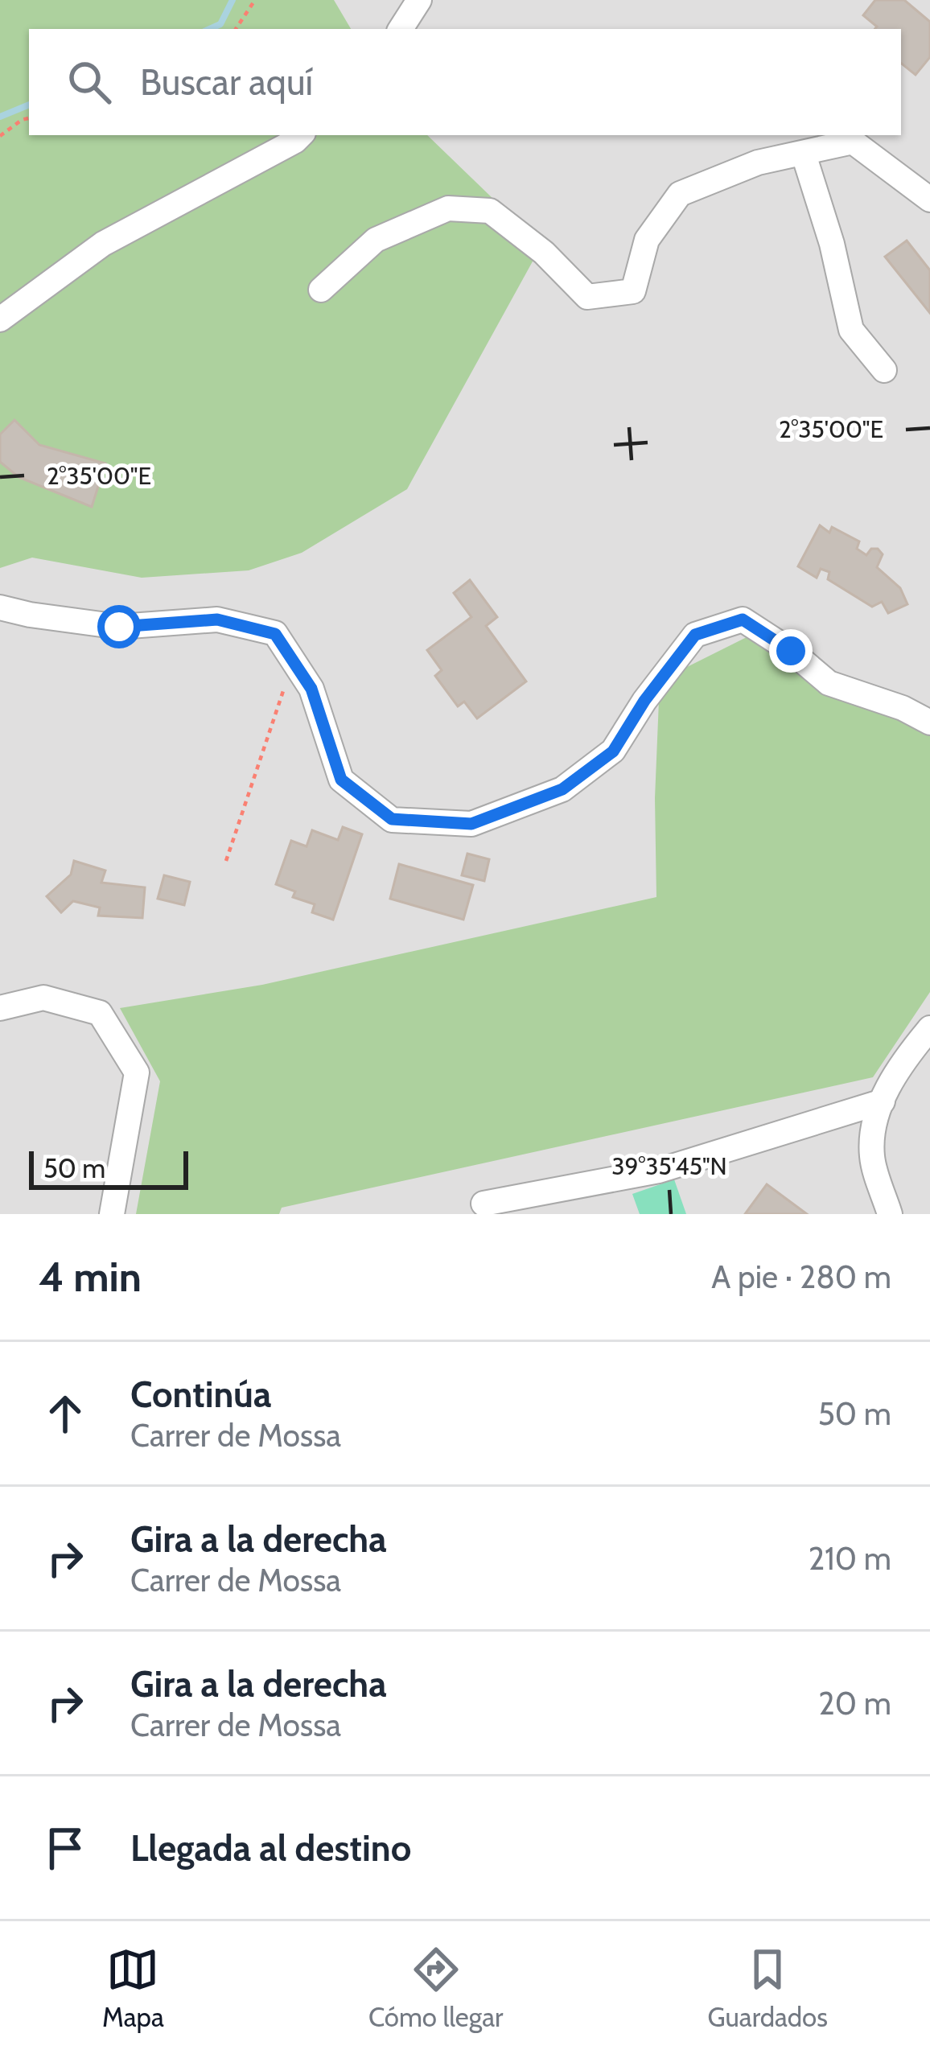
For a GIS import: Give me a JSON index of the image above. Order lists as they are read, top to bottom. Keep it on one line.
{"scale_bar":"50 m","page":{"search":"Buscar aquí","scale":"50 m","heading":["4 min","A pie · 280 m"],"list":[["Continúa","Carrer de Mossa","50 m"],["Gira a la derecha","Carrer de Mossa","210 m"],["Gira a la derecha","Carrer de Mossa","20 m"],"Llegada al destino"],"nav":["Mapa","Cómo llegar","Guardados"]},"coordinates":["2°35'00\"E","39°35'45\"N"]}
